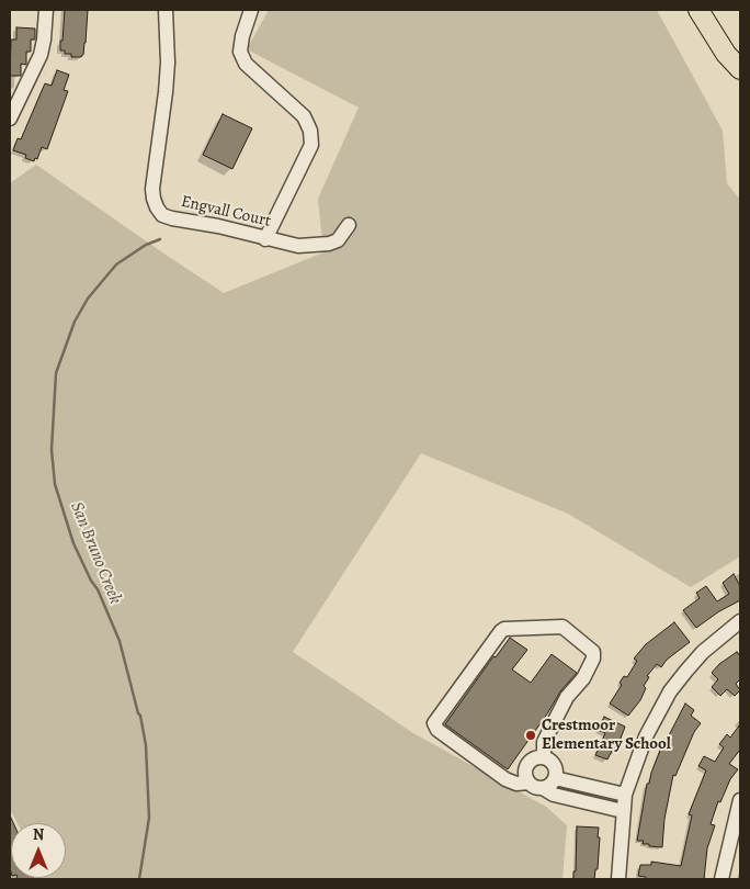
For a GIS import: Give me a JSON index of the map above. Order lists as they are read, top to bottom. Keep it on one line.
{"streets":{"street":["Engvall Court"]},"water":["San Bruno Creek"],"places":["Crestmoor Elementary School"],"north":"top"}
